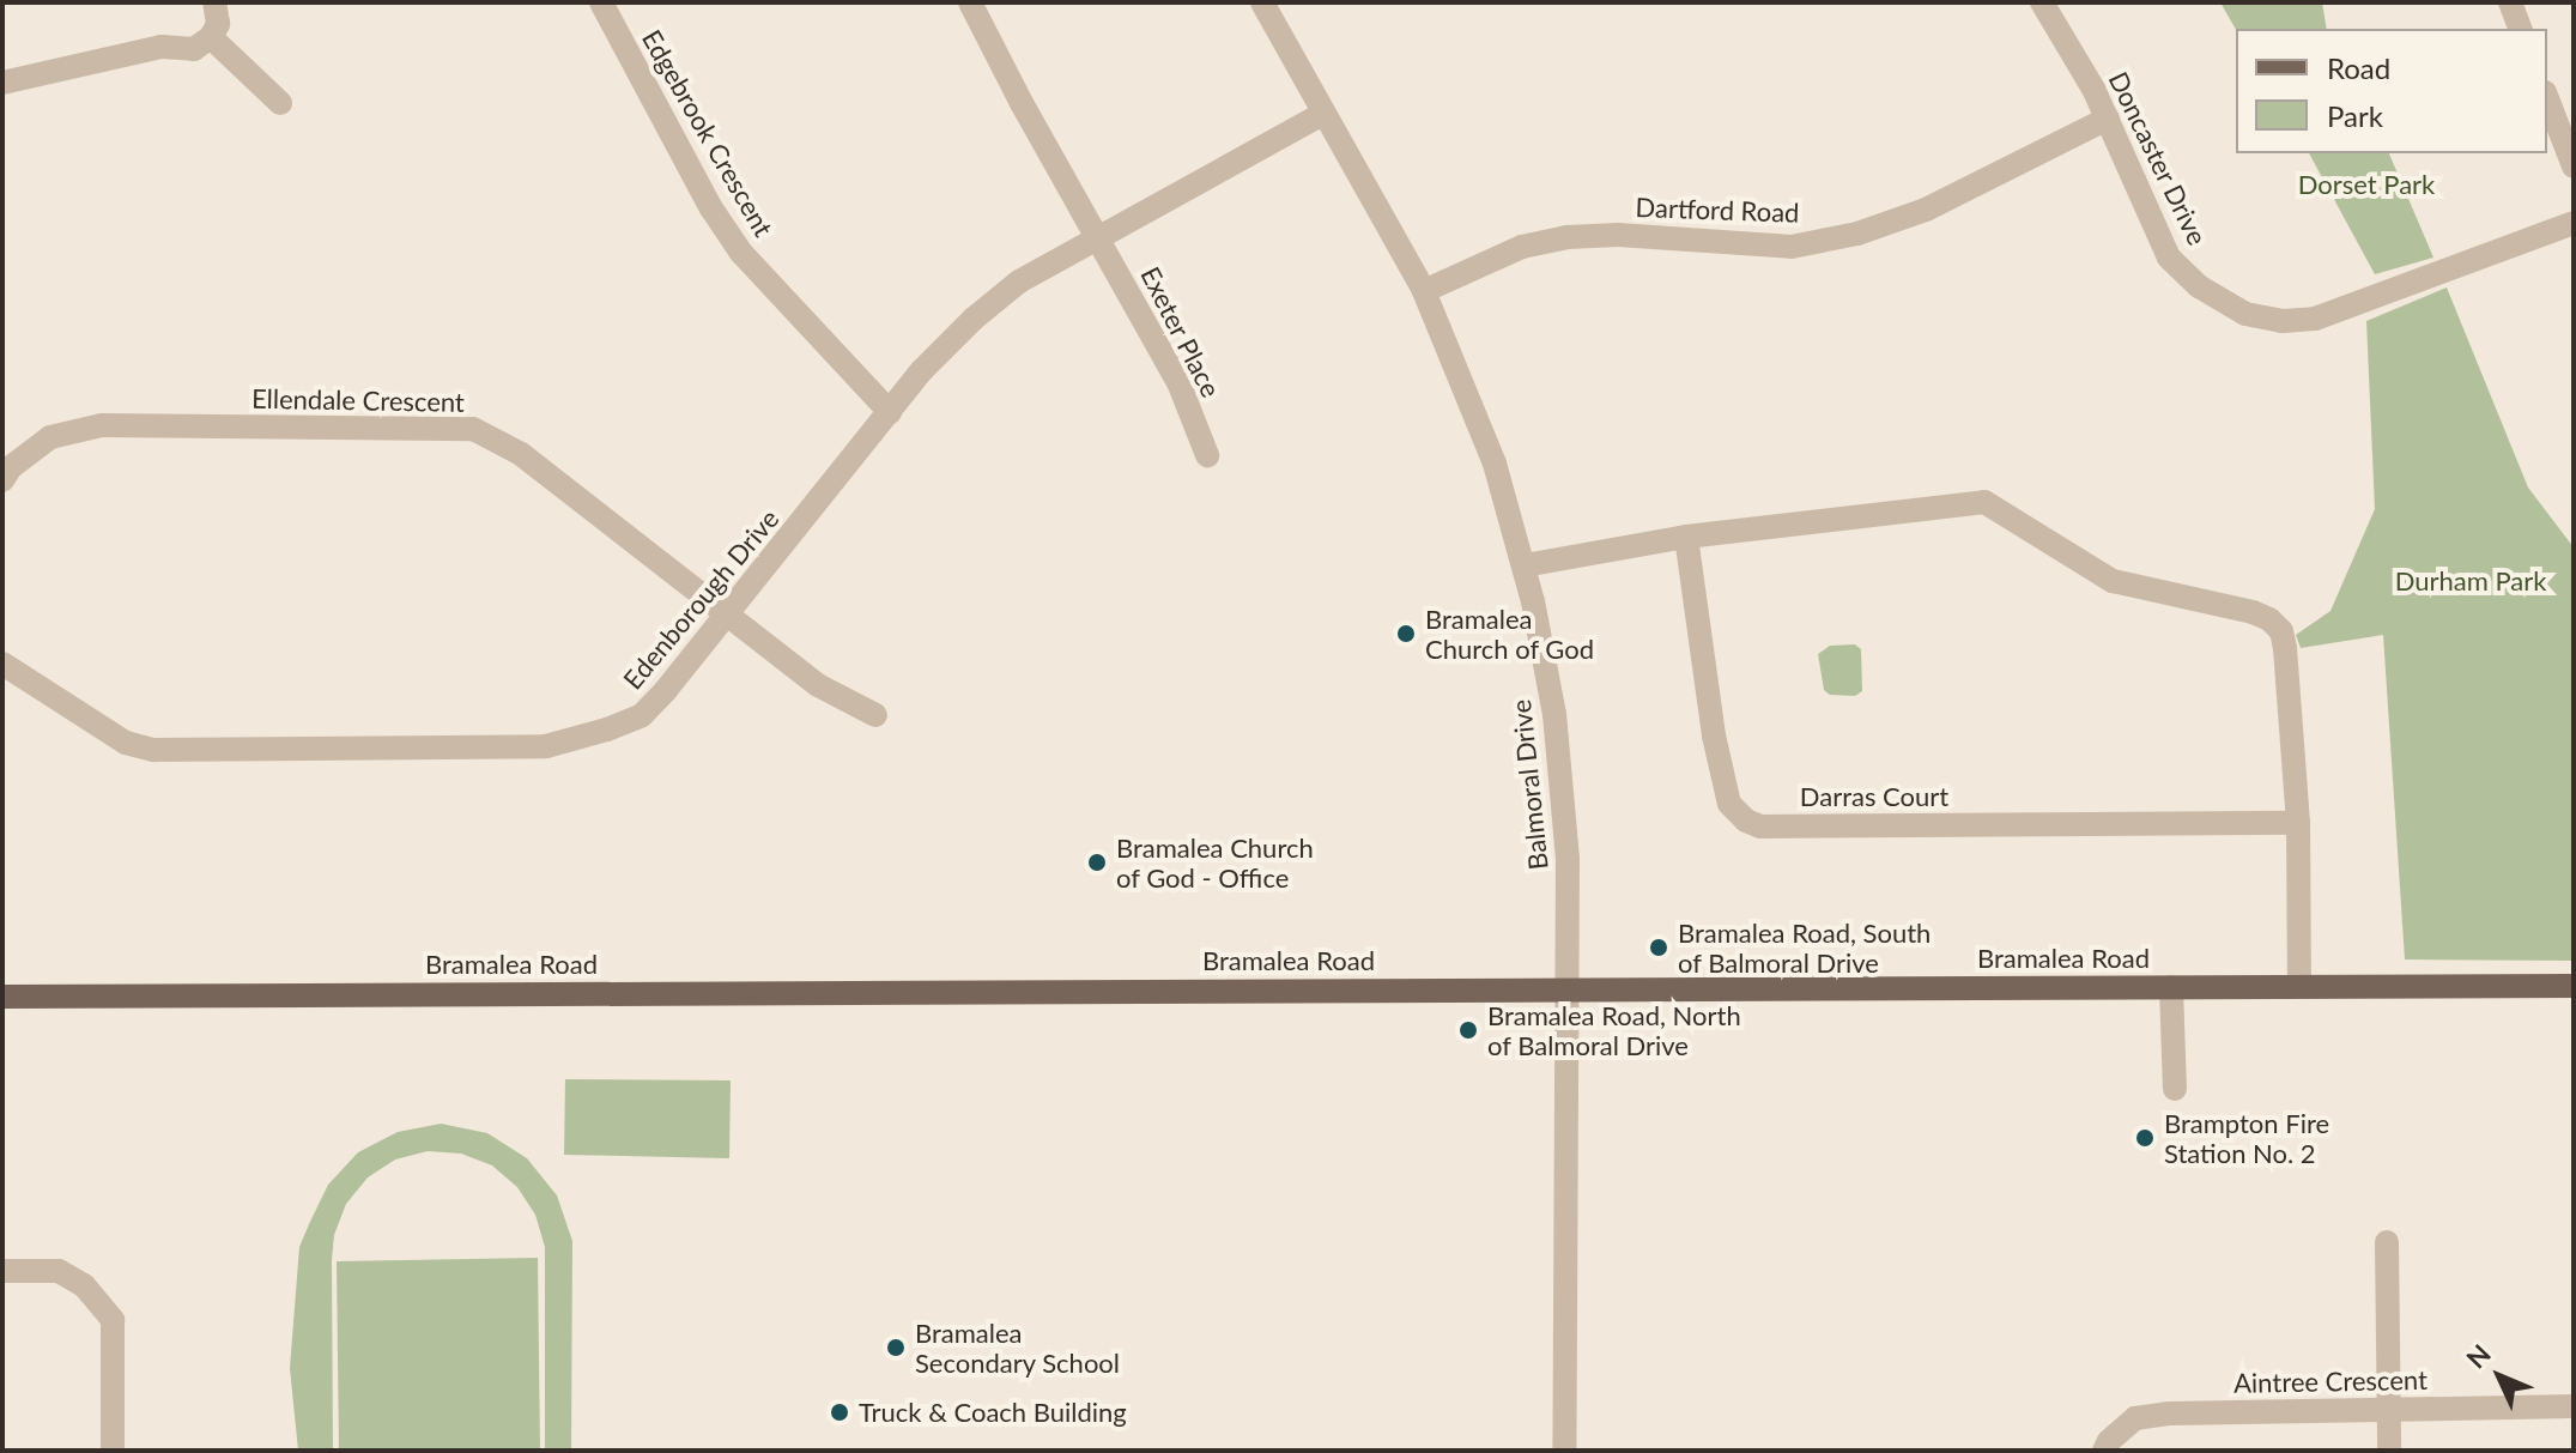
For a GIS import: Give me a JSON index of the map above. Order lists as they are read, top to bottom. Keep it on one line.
{"streets":{"main road":["Bramalea Road"],"street":["Edgebrook Crescent","Doncaster Drive","Dartford Road","Exeter Place","Ellendale Crescent","Edenborough Drive","Balmoral Drive","Darras Court","Aintree Crescent"]},"crossings":[["Edgebrook Crescent","Edenborough Drive"],["Doncaster Drive","Dartford Road"],["Dartford Road","Balmoral Drive"],["Exeter Place","Edenborough Drive"],["Ellendale Crescent","Edenborough Drive"],["Edenborough Drive","Balmoral Drive"],["Balmoral Drive","Bramalea Road"]],"parks":["Dorset Park","Durham Park"],"places":["Bramalea Church of God","Bramalea Church of God - Office","Bramalea Road, South of Balmoral Drive","Bramalea Road, North of Balmoral Drive","Brampton Fire Station No. 2","Bramalea Secondary School","Truck & Coach Building"],"legend":["Road","Park"],"north":"top left"}
